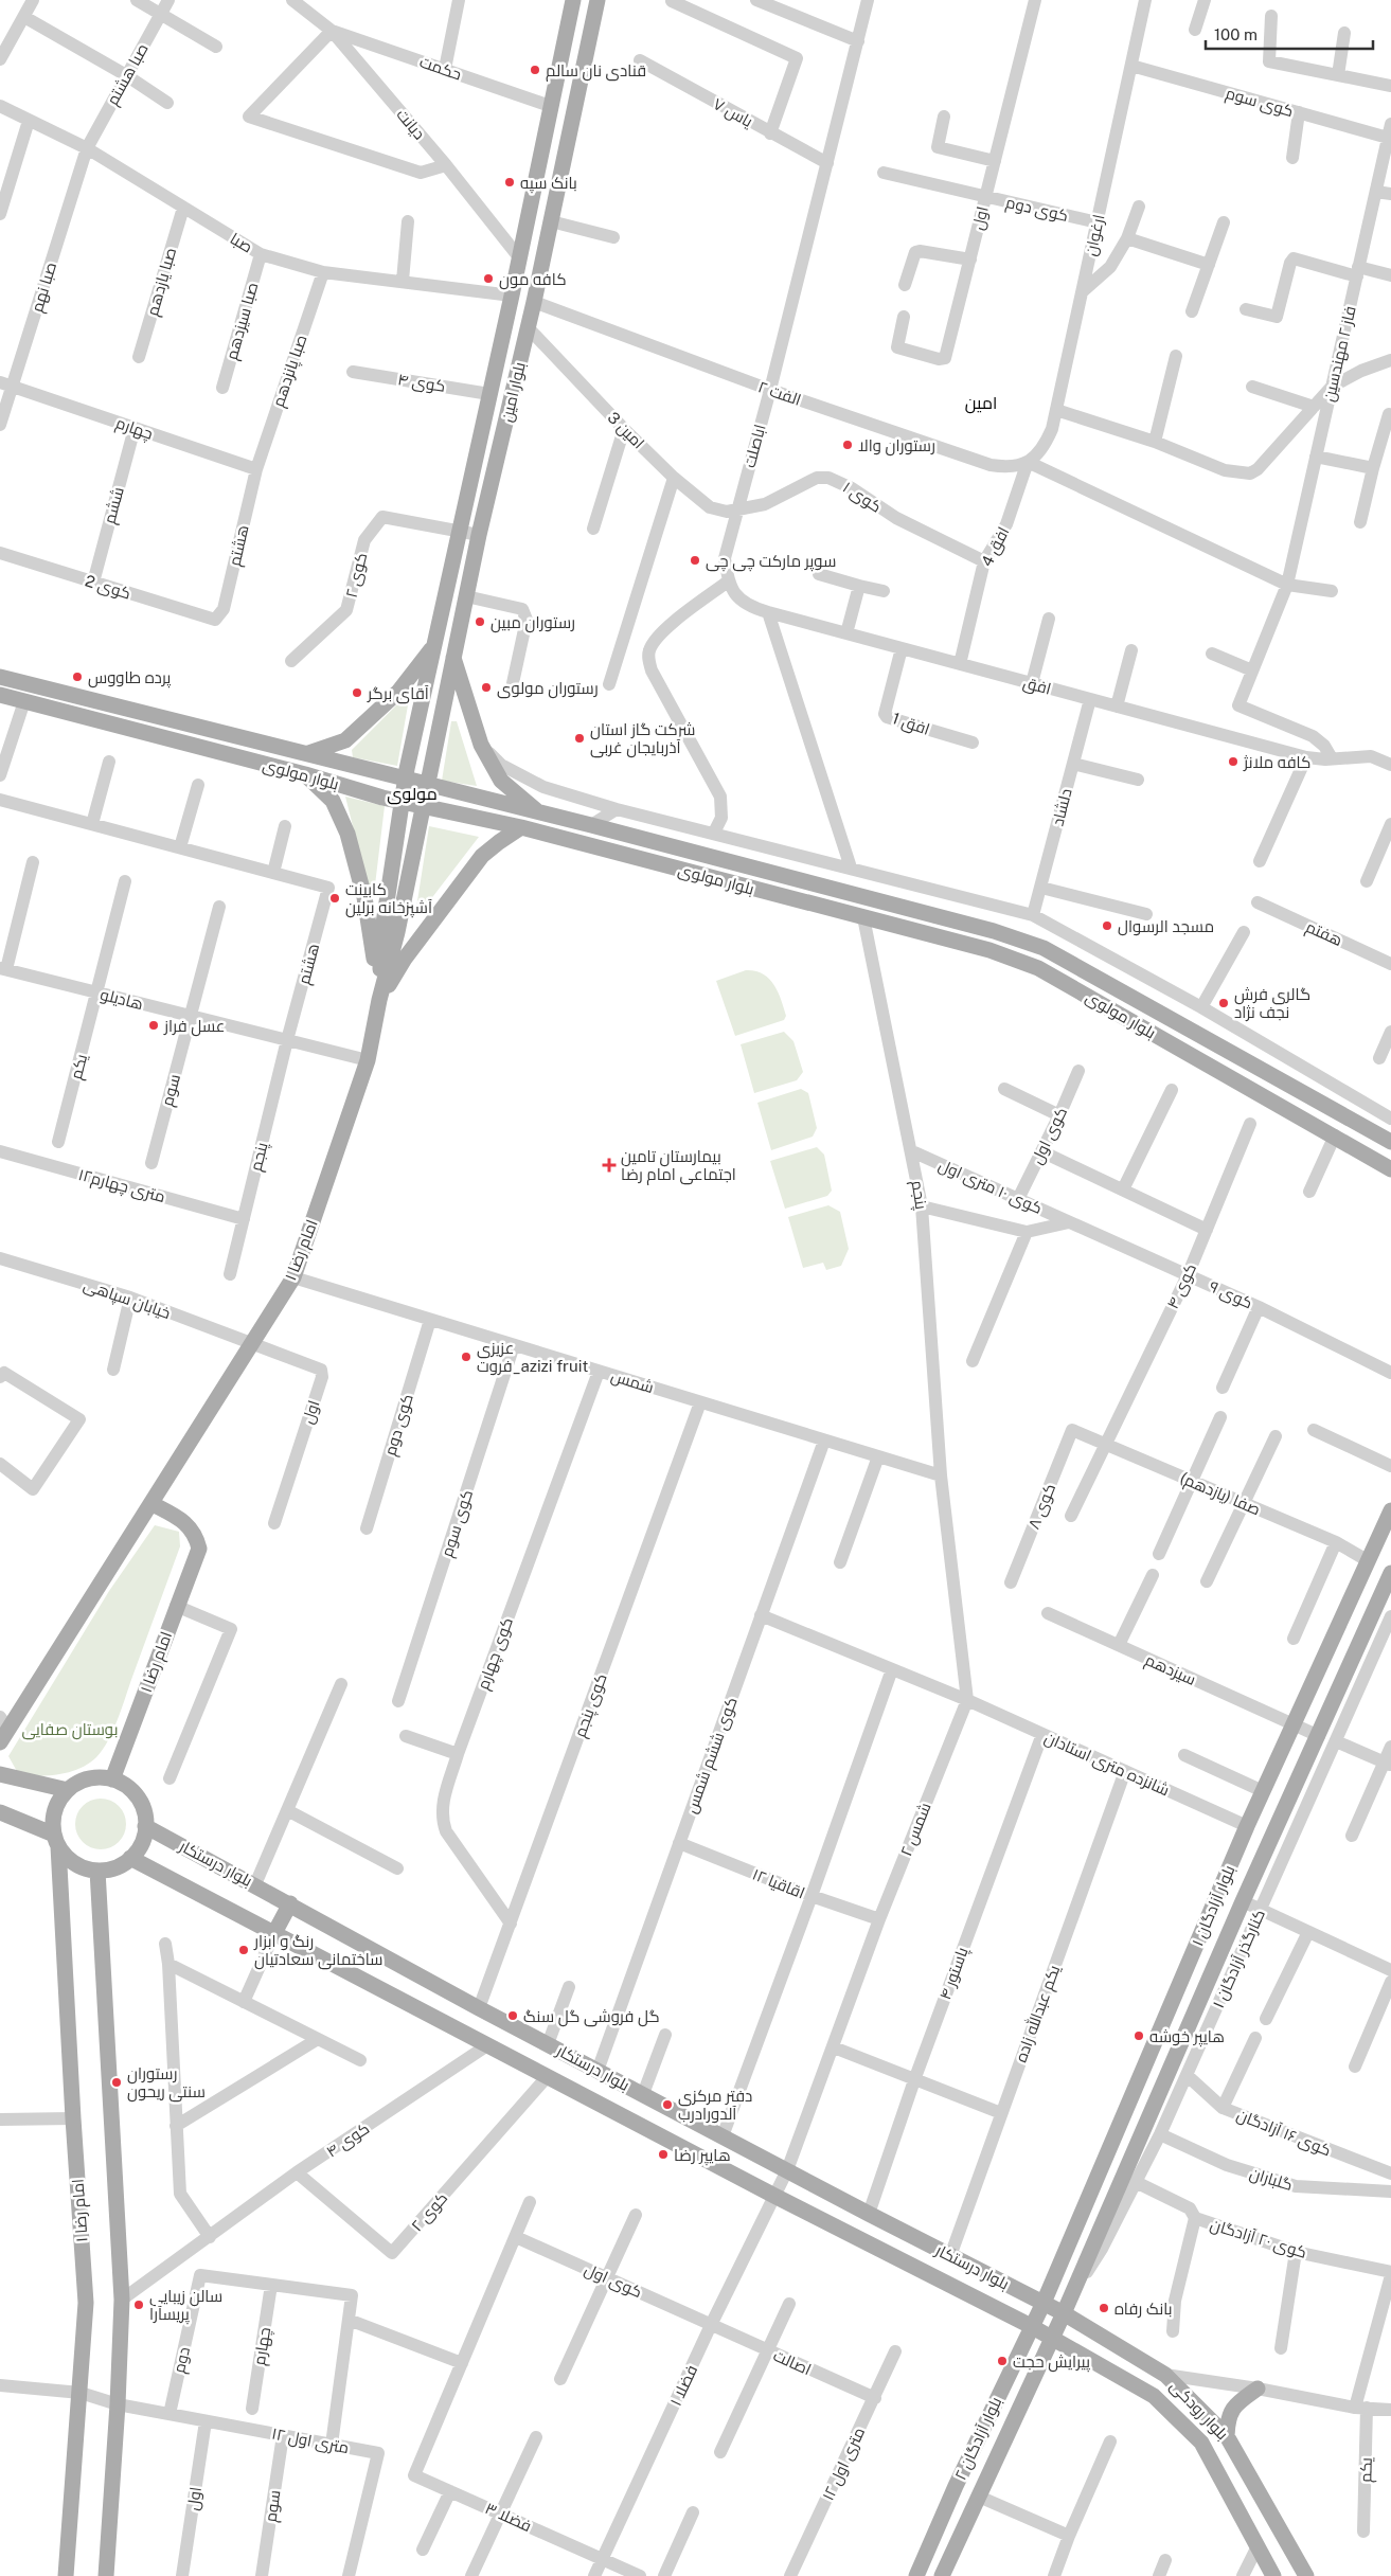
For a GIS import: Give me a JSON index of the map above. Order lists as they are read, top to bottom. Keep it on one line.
{"streets":{"main road":["بلوار امین","بلوار مولوی","امام رضا ۱","بلوار درستکار","بلوار آزادگان ۱","بلوار رودکی","بلوار آزادگان ۲"],"street":["حکمت","صبا هشتم","کوی سوم","یاس ۷","دیانت","کوی دوم","اول","ارغوان","صبا","صبا یازدهم","صبا نهم","صبا سیزدهم","فاز ۲ مهندسین","صبا پانزدهم","کوی ۴","الفت ۲","چهارم","امین 3","اباصلت","کوی ۱","ششم","هشتم","افق 4","کوی ۲","کوی 2","افق","افق 1","دلشاد","هفتم","هادیلو","یکم","سوم","کوی اول","پنجم","۱۲متری چهارم","کوی ۱۰ متری اول","کوی ۹","خیابان سپاهی","شمس","صفا (یازدهم)","کوی ۸","کوی چهارم","سیزدهم","کوی پنجم","کوی ششم شمس","شانزده متری استادان","شمس ۲","اقاقیا ۱۲","کنارگذر آزادگان ۱","پاستور ۴","یکم عبدالله زاده","کوی ۱۶ آزادگان","گلباران","کوی ۲۰ آزادگان","دوم","اصالت","فضلا ۱","۱۲ متری اول","فضلا ۳"]},"crossings":[["حکمت","دیانت"],["حکمت","بلوار امین"],["صبا هشتم","صبا"],["صبا هشتم","صبا نهم"],["کوی سوم","ارغوان"],["کوی سوم","فاز ۲ مهندسین"],["کوی سوم","شمس"],["یاس ۷","اباصلت"],["دیانت","بلوار امین"],["کوی دوم","اول"],["کوی دوم","ارغوان"],["کوی دوم","شمس"],["اول","امام رضا ۱"],["اول","خیابان سپاهی"],["اول","۱۲ متری اول"],["ارغوان","الفت ۲"],["ارغوان","افق 4"],["صبا","صبا یازدهم"],["صبا","صبا نهم"],["صبا","صبا سیزدهم"],["صبا","صبا پانزدهم"],["صبا","بلوار امین"],["صبا نهم","چهارم"],["صبا پانزدهم","چهارم"],["صبا پانزدهم","هشتم"],["کوی ۴","بلوار امین"],["کوی ۴","کوی ۲"],["کوی ۴","کوی ۹"],["کوی ۴","صفا (یازدهم)"],["کوی ۴","بلوار درستکار"],["بلوار امین","الفت ۲"],["بلوار امین","امین 3"],["بلوار امین","کوی ۲"],["بلوار امین","بلوار مولوی"],["بلوار امین","امام رضا ۱"],["الفت ۲","اباصلت"],["الفت ۲","افق 4"],["چهارم","ششم"],["چهارم","هشتم"],["چهارم","دوم"],["امین 3","اباصلت"],["امین 3","کوی ۱"],["اباصلت","کوی ۱"],["کوی ۱","افق 4"],["ششم","کوی 2"],["هشتم","کوی 2"],["هشتم","هادیلو"],["هشتم","پنجم"],["افق 4","افق"],["کوی ۲","بلوار درستکار"],["افق","افق 1"],["افق","دلشاد"],["بلوار مولوی","پنجم"],["بلوار مولوی","امام رضا ۱"],["هادیلو","یکم"],["هادیلو","سوم"],["هادیلو","پنجم"],["هادیلو","امام رضا ۱"],["یکم","کوی ۲۰ آزادگان"],["سوم","۱۲ متری اول"],["کوی اول","کوی ۱۰ متری اول"],["کوی اول","اصالت"],["کوی اول","فضلا ۱"],["پنجم","۱۲متری چهارم"],["پنجم","کوی ۱۰ متری اول"],["پنجم","شمس"],["پنجم","شمس ۲"],["کوی ۱۰ متری اول","کوی ۹"],["امام رضا ۱","خیابان سپاهی"],["امام رضا ۱","شمس"],["امام رضا ۱","بلوار درستکار"],["امام رضا ۱","۱۲ متری اول"],["شمس","کوی چهارم"],["شمس","کوی پنجم"],["شمس","کوی ششم شمس"],["شمس","شمس ۲"],["صفا (یازدهم)","کوی ۸"],["صفا (یازدهم)","بلوار آزادگان ۱"],["کوی چهارم","کوی پنجم"],["سیزدهم","بلوار آزادگان ۱"],["کوی پنجم","بلوار درستکار"],["کوی ششم شمس","شانزده متری استادان"],["کوی ششم شمس","بلوار درستکار"],["کوی ششم شمس","اقاقیا ۱۲"],["شانزده متری استادان","شمس ۲"],["شانزده متری استادان","بلوار آزادگان ۱"],["شانزده متری استادان","پاستور ۴"],["شانزده متری استادان","یکم عبدالله زاده"],["شمس ۲","بلوار درستکار"],["شمس ۲","اقاقیا ۱۲"],["شمس ۲","فضلا ۱"],["بلوار درستکار","بلوار آزادگان ۱"],["بلوار درستکار","پاستور ۴"],["بلوار درستکار","یکم عبدالله زاده"],["بلوار درستکار","فضلا ۱"],["بلوار درستکار","بلوار رودکی"],["بلوار درستکار","بلوار آزادگان ۲"],["بلوار آزادگان ۱","کنارگذر آزادگان ۱"],["بلوار آزادگان ۱","بلوار رودکی"],["بلوار آزادگان ۱","بلوار آزادگان ۲"],["کنارگذر آزادگان ۱","کوی ۱۶ آزادگان"],["کنارگذر آزادگان ۱","گلباران"],["کنارگذر آزادگان ۱","کوی ۲۰ آزادگان"],["دوم","۱۲ متری اول"],["اصالت","فضلا ۱"],["اصالت","۱۲ متری اول"],["فضلا ۱","فضلا ۳"],["بلوار رودکی","بلوار آزادگان ۲"]],"districts":["امین","مولوی"],"parks":["بوستان صفایی"],"places":{"other":["قنادی نان سالم","بانک سپه","کافه مون","رستوران والا","سوپر مارکت چی چی","رستوران مبین","پرده طاووس","رستوران مولوی","آقاى برگر","شرکت گاز استان آذربایجان غربی","کافه ملانژ","کابینت آشپزخانه برلین","مسجد الرسوال","گالری فرش نجف نژاد","عسل فراز","عزیزی فروت_azizi fruit","رنگ و ابزار ساختمانی سعادتیان","گل فروشی گل سنگ","هایپر خوشه","رستوران سنتی ریحون","دفتر مرکزی آلدورادرب","هایپر رضا","سالن زیبایی پریسآرا","بانک رفاه","پیرایش حجت"],"health":["بیمارستان تامین اجتماعی امام رضا"]},"scale_bar":"100 m"}
